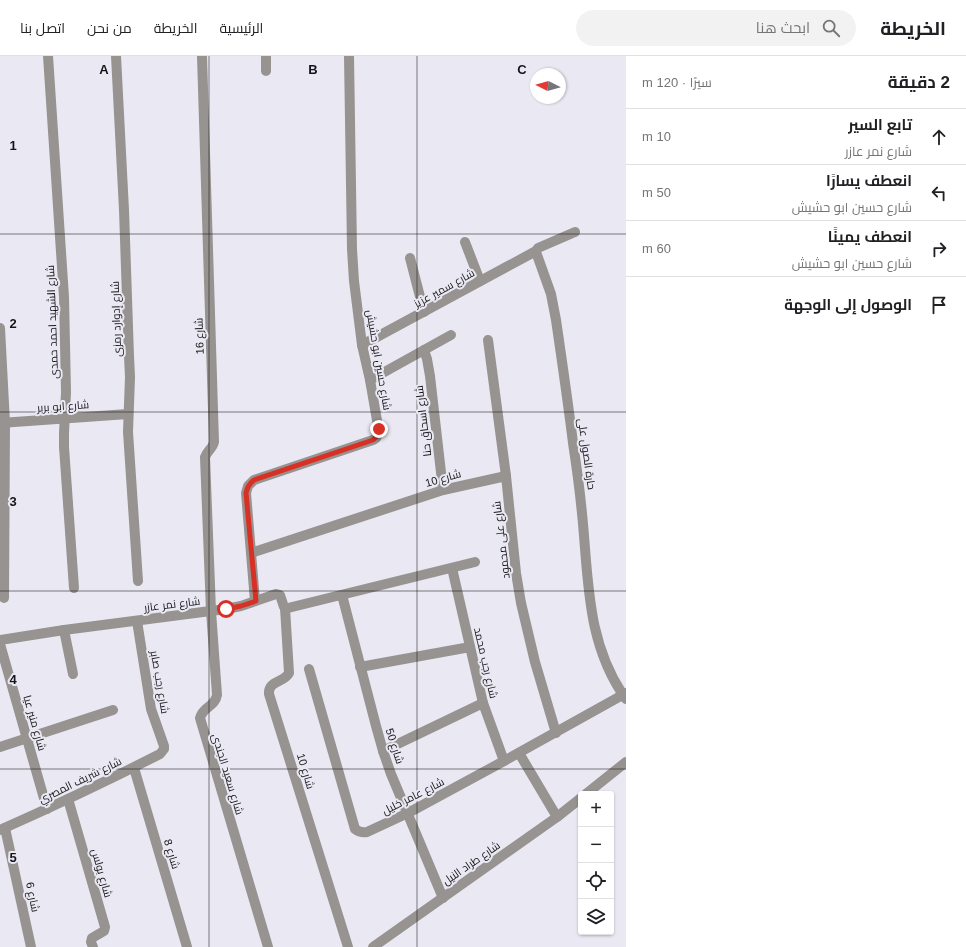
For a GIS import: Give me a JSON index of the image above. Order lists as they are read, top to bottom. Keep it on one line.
{"streets":{"street":["شارع سمير عزيز","شارع إدوارد رمزى","شارع الشهيد احمد حمدى","شارع 16","شارع حسين ابو حشيش","شارع ابو بربر","شارع اسحاق حنا","حارة الصول على","شارع 10","شارع على محمود","شارع نمر عازر","شارع رجب محمد","شارع رجب صابر","شارع منير عيا","شارع 50","شارع سعيد الجندى","شارع شريف المصري","شارع عامر خليل","شارع 8","شارع طراد النيل","شارع بولس","شارع 6"]},"crossings":[["شارع سمير عزيز","شارع حسين ابو حشيش"],["شارع سمير عزيز","حارة الصول على"],["شارع إدوارد رمزى","شارع ابو بربر"],["شارع الشهيد احمد حمدى","شارع ابو بربر"],["شارع 16","شارع نمر عازر"],["شارع 16","شارع سعيد الجندى"],["شارع حسين ابو حشيش","شارع 10"],["شارع حسين ابو حشيش","شارع نمر عازر"],["شارع اسحاق حنا","شارع 10"],["حارة الصول على","شارع عامر خليل"],["شارع 10","شارع على محمود"],["شارع 10","شارع نمر عازر"],["شارع على محمود","شارع عامر خليل"],["شارع نمر عازر","شارع رجب صابر"],["شارع نمر عازر","شارع سعيد الجندى"],["شارع رجب محمد","شارع عامر خليل"],["شارع رجب صابر","شارع شريف المصري"],["شارع منير عيا","شارع شريف المصري"],["شارع 50","شارع عامر خليل"],["شارع 50","شارع طراد النيل"],["شارع شريف المصري","شارع 8"],["شارع شريف المصري","شارع بولس"],["شارع شريف المصري","شارع 6"]],"north":"left","page":{"header":"الخريطة","search":"ابحث هنا","nav":["الرئيسية","الخريطة","من نحن","اتصل بنا"],"heading":["2 دقيقة","سيرًا · 120 m"],"list":[["تابع السير","شارع نمر عازر","10 m"],["انعطف يسارًا","شارع حسين ابو حشيش","50 m"],["انعطف يمينًا","شارع حسين ابو حشيش","60 m"],"الوصول إلى الوجهة"],"map_buttons":["+","−"]},"grid":{"columns":["A","B","C"],"rows":["1","2","3","4","5"]}}
